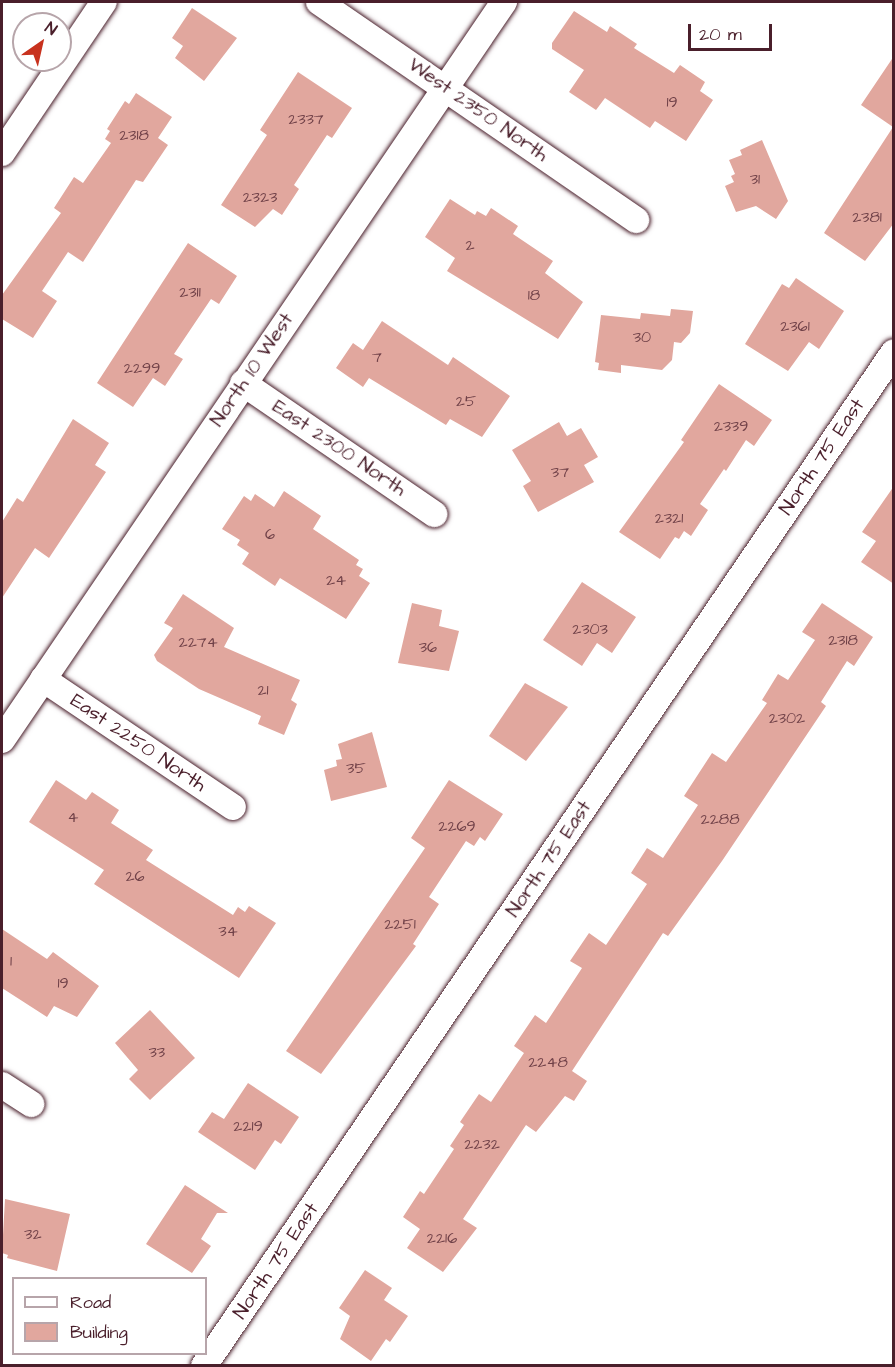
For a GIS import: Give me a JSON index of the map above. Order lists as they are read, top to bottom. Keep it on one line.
{"streets":{"street":["West 2350 North","North 10 West","East 2300 North","North 75 East","East 2250 North"]},"crossings":[["West 2350 North","North 10 West"],["North 10 West","East 2300 North"],["North 10 West","East 2250 North"]],"house_numbers":["19","2337","2318","31","2323","2381","2","2311","18","2361","30","7","2299","25","2339","37","2321","6","24","2303","2318","2274","36","21","2302","35","4","2288","2269","26","2251","34","1","19","33","2248","2219","2232","32","2216"],"legend":["Road","Building"],"scale_bar":"20 m","north":"top right"}
